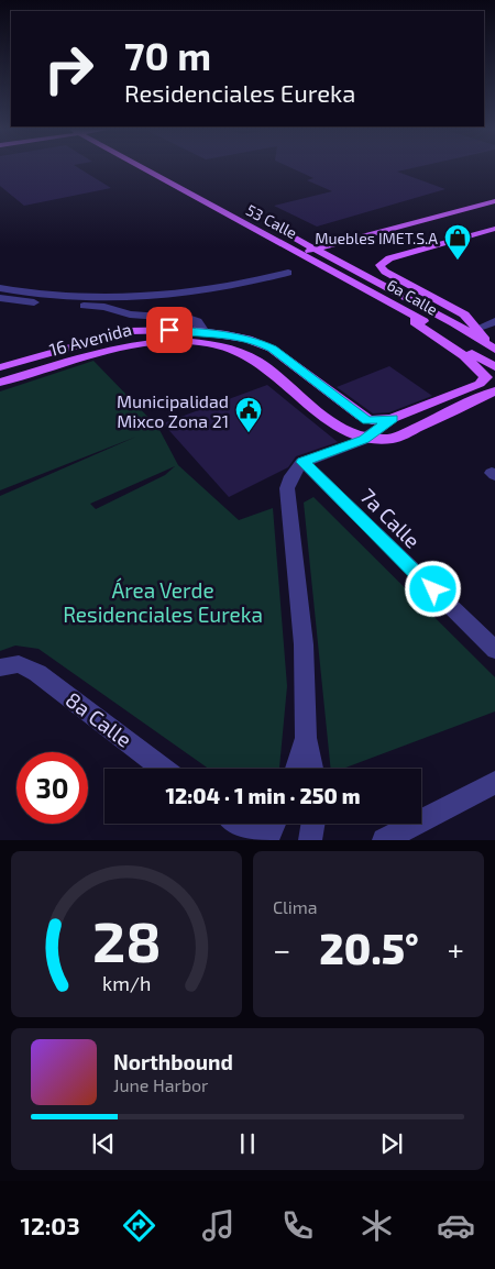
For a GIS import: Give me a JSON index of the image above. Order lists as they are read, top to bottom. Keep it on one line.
{"streets":{"main road":["53 Calle","6a Calle","16 Avenida"],"street":["7a Calle","8a Calle"]},"crossings":[["53 Calle","6a Calle"]],"parks":["Área Verde Residenciales Eureka"],"places":{"shop":["Muebles IMET.S.A"],"public building":["Municipalidad Mixco Zona 21"]},"page":{"turn":["70 m","Residenciales Eureka"],"limit":"30","trip":"12:04 · 1 min · 250 m","tile":"Clima","heat":["−","20.5°","+"],"song":["Northbound","June Harbor"],"tabs":"12:03","gauge":["28","km/h"]}}
